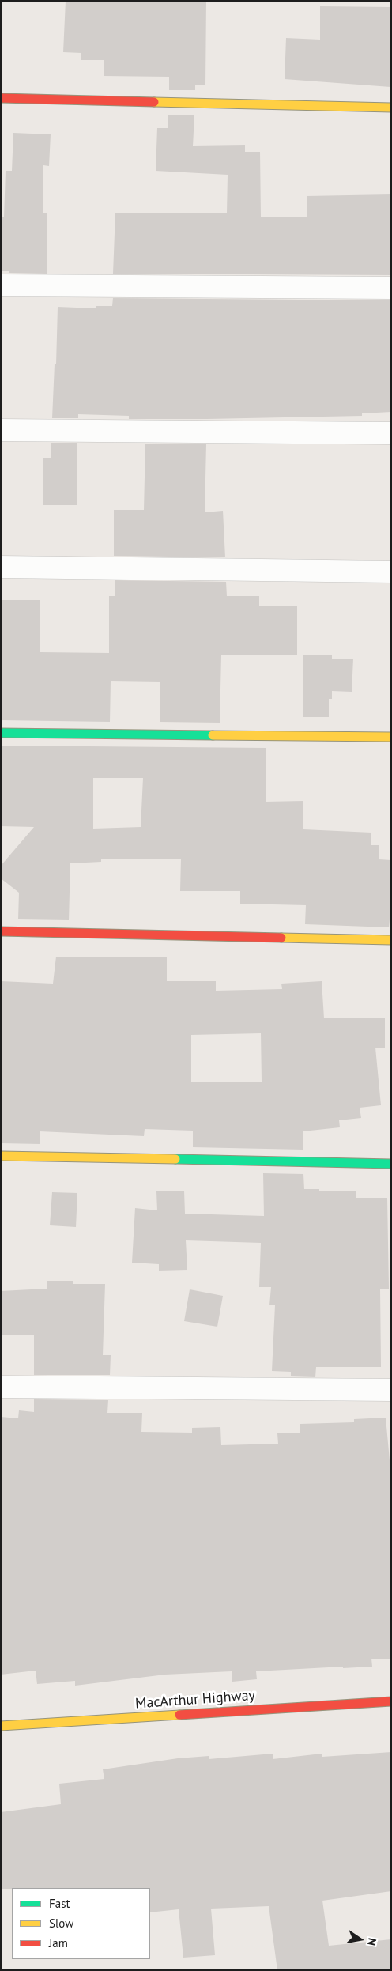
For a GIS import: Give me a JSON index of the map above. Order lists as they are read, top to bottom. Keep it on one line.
{"streets":{"main road":["MacArthur Highway"]},"legend":["Fast","Slow","Jam"],"north":"right"}
